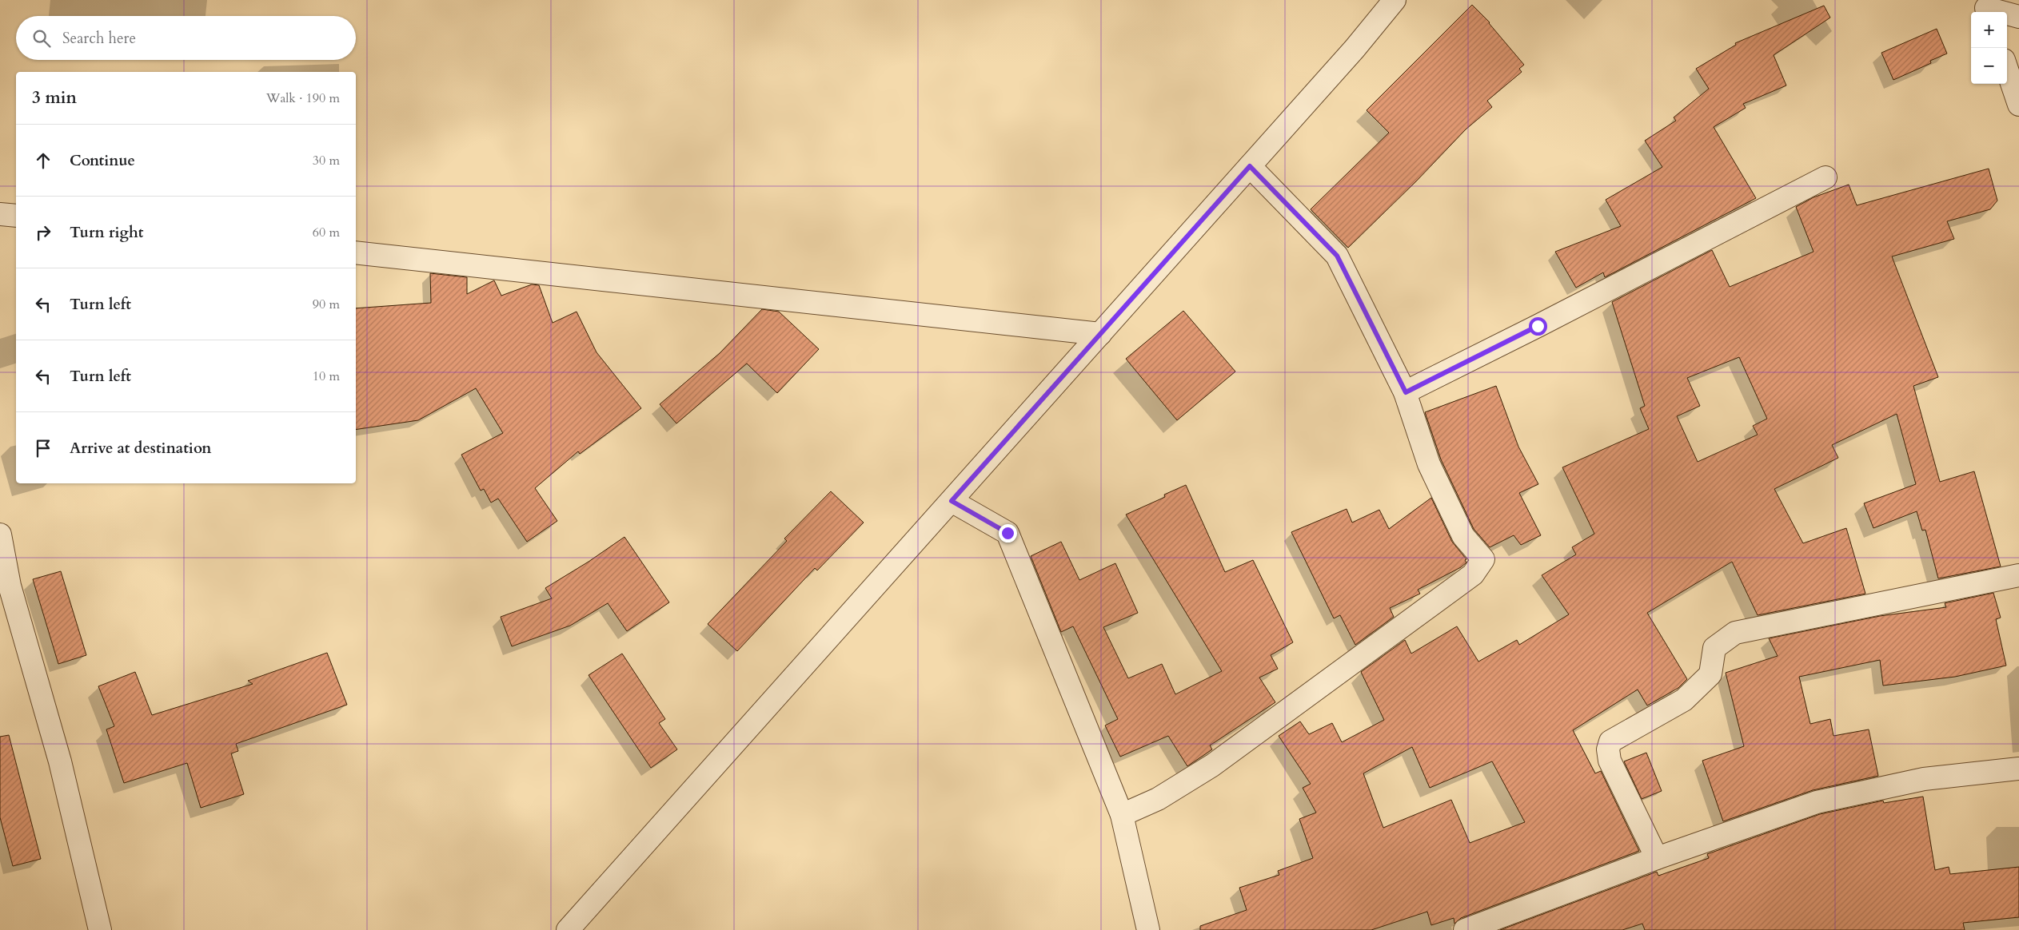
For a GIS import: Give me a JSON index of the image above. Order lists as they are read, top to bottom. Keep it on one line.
{"page":{"map_buttons":["+","−"],"search":"Search here","heading":["3 min","Walk · 190 m"],"list":[["Continue","30 m"],["Turn right","60 m"],["Turn left","90 m"],["Turn left","10 m"],"Arrive at destination"]}}
